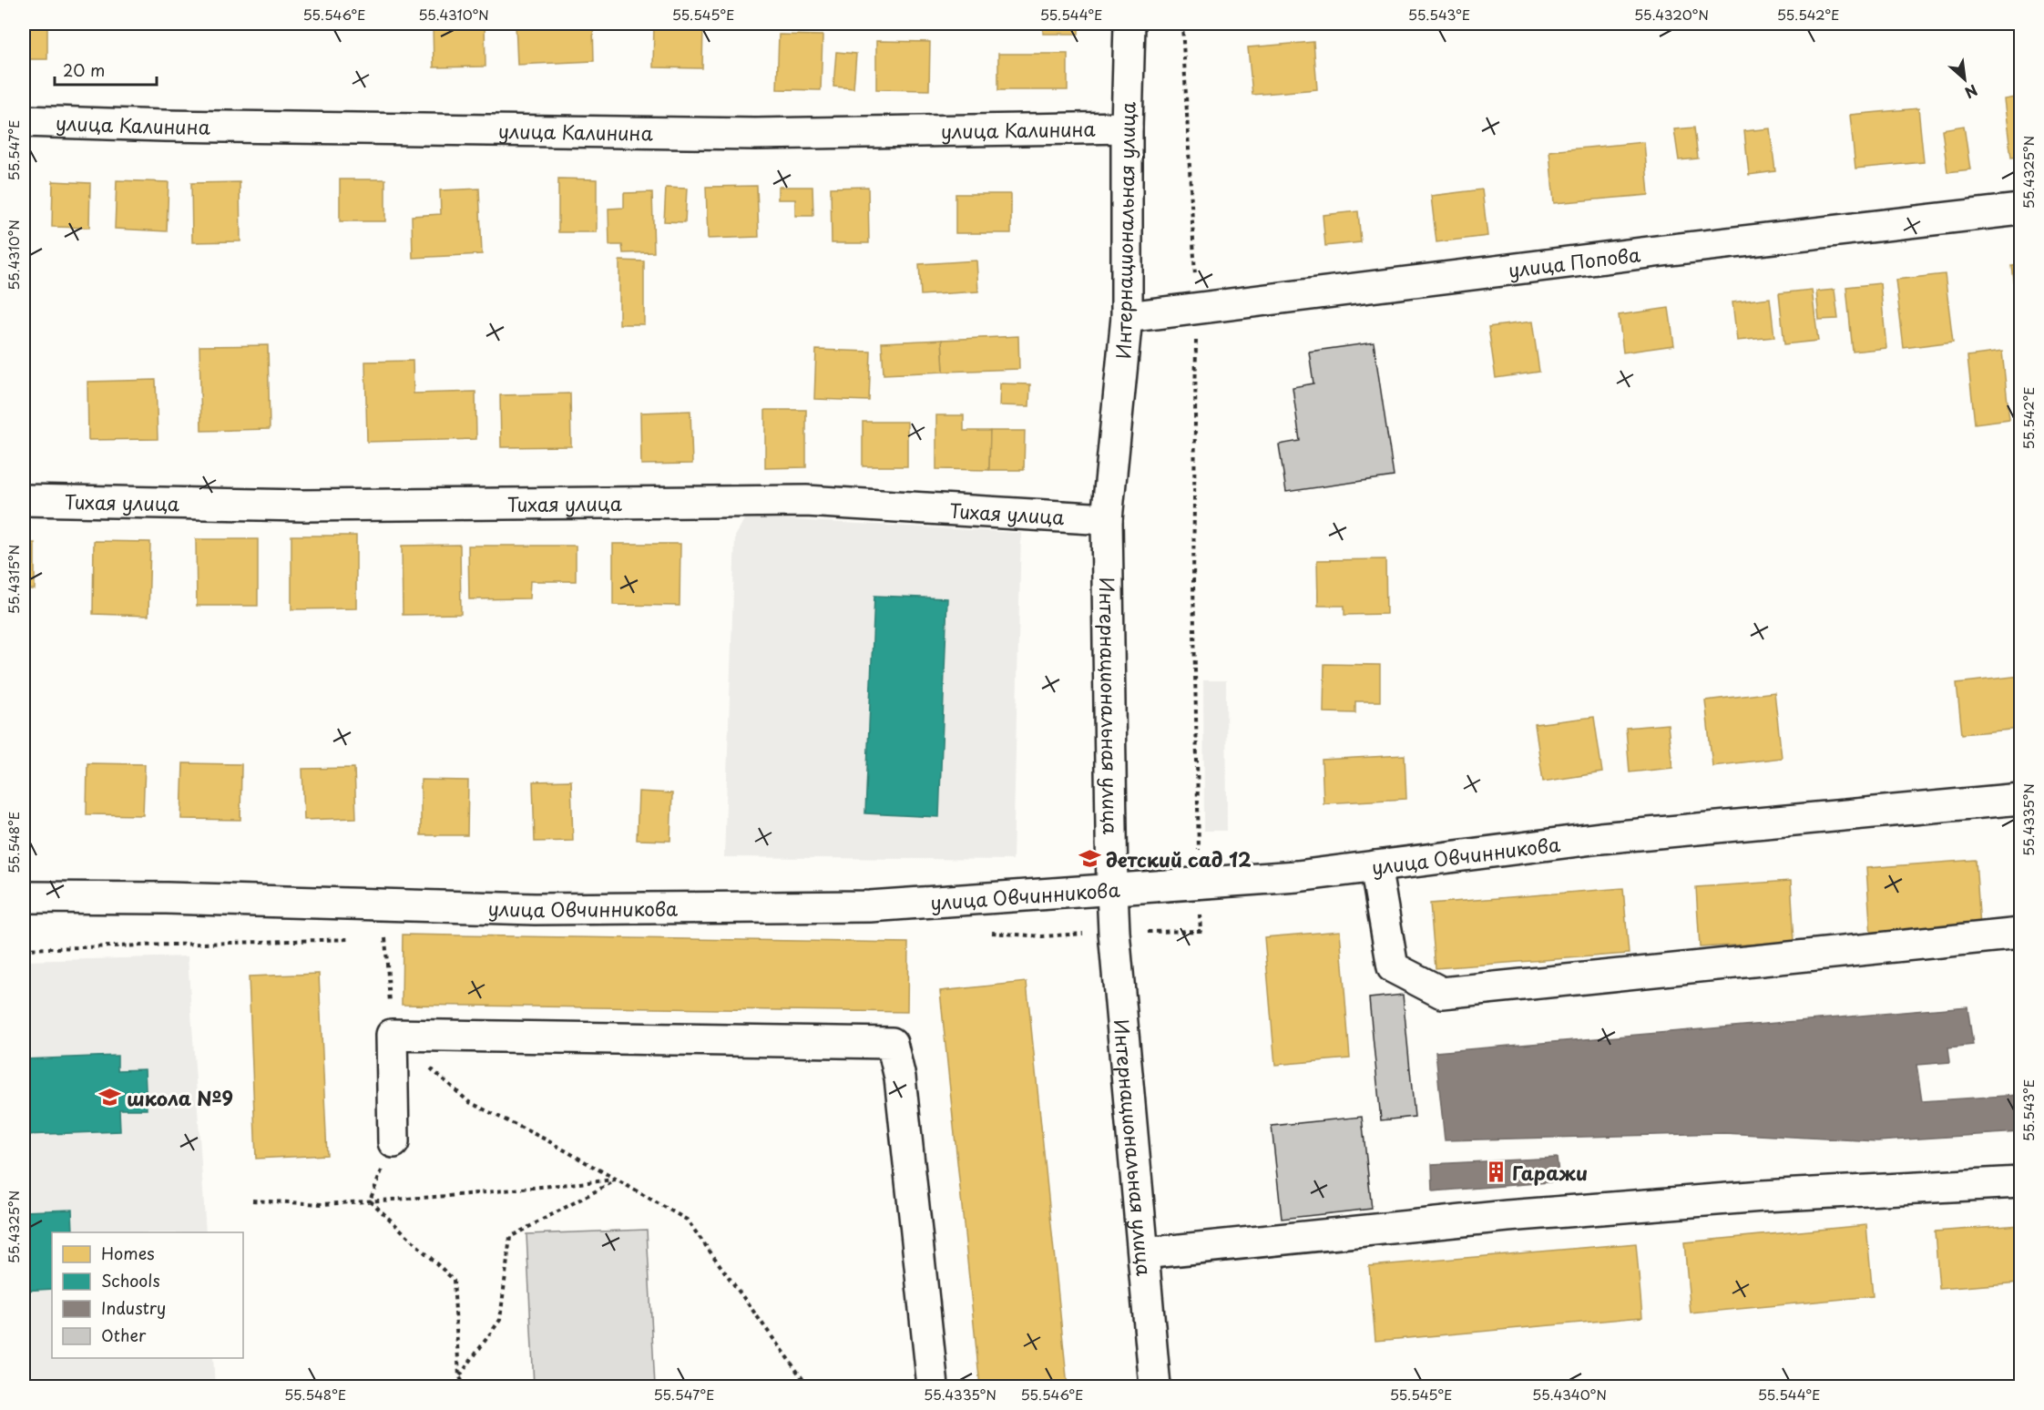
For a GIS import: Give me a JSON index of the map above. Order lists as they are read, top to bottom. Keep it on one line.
{"streets":{"street":["улица Калинина","Интернациональная улица","улица Попова","Тихая улица","улица Овчинникова"]},"crossings":[["улица Калинина","Интернациональная улица"],["Интернациональная улица","улица Попова"],["Интернациональная улица","Тихая улица"],["Интернациональная улица","улица Овчинникова"]],"places":{"school or university":["детский сад 12","школа №9"],"building":["Гаражи"]},"legend":["Homes","Schools","Industry","Other"],"scale_bar":"20 m","north":"bottom right","coordinates":["55.546°E","55.4310°N","55.545°E","55.544°E","55.543°E","55.4320°N","55.542°E","55.547°E","55.4325°N","55.4315°N","55.4335°N","55.548°E","55.4340°N"]}
